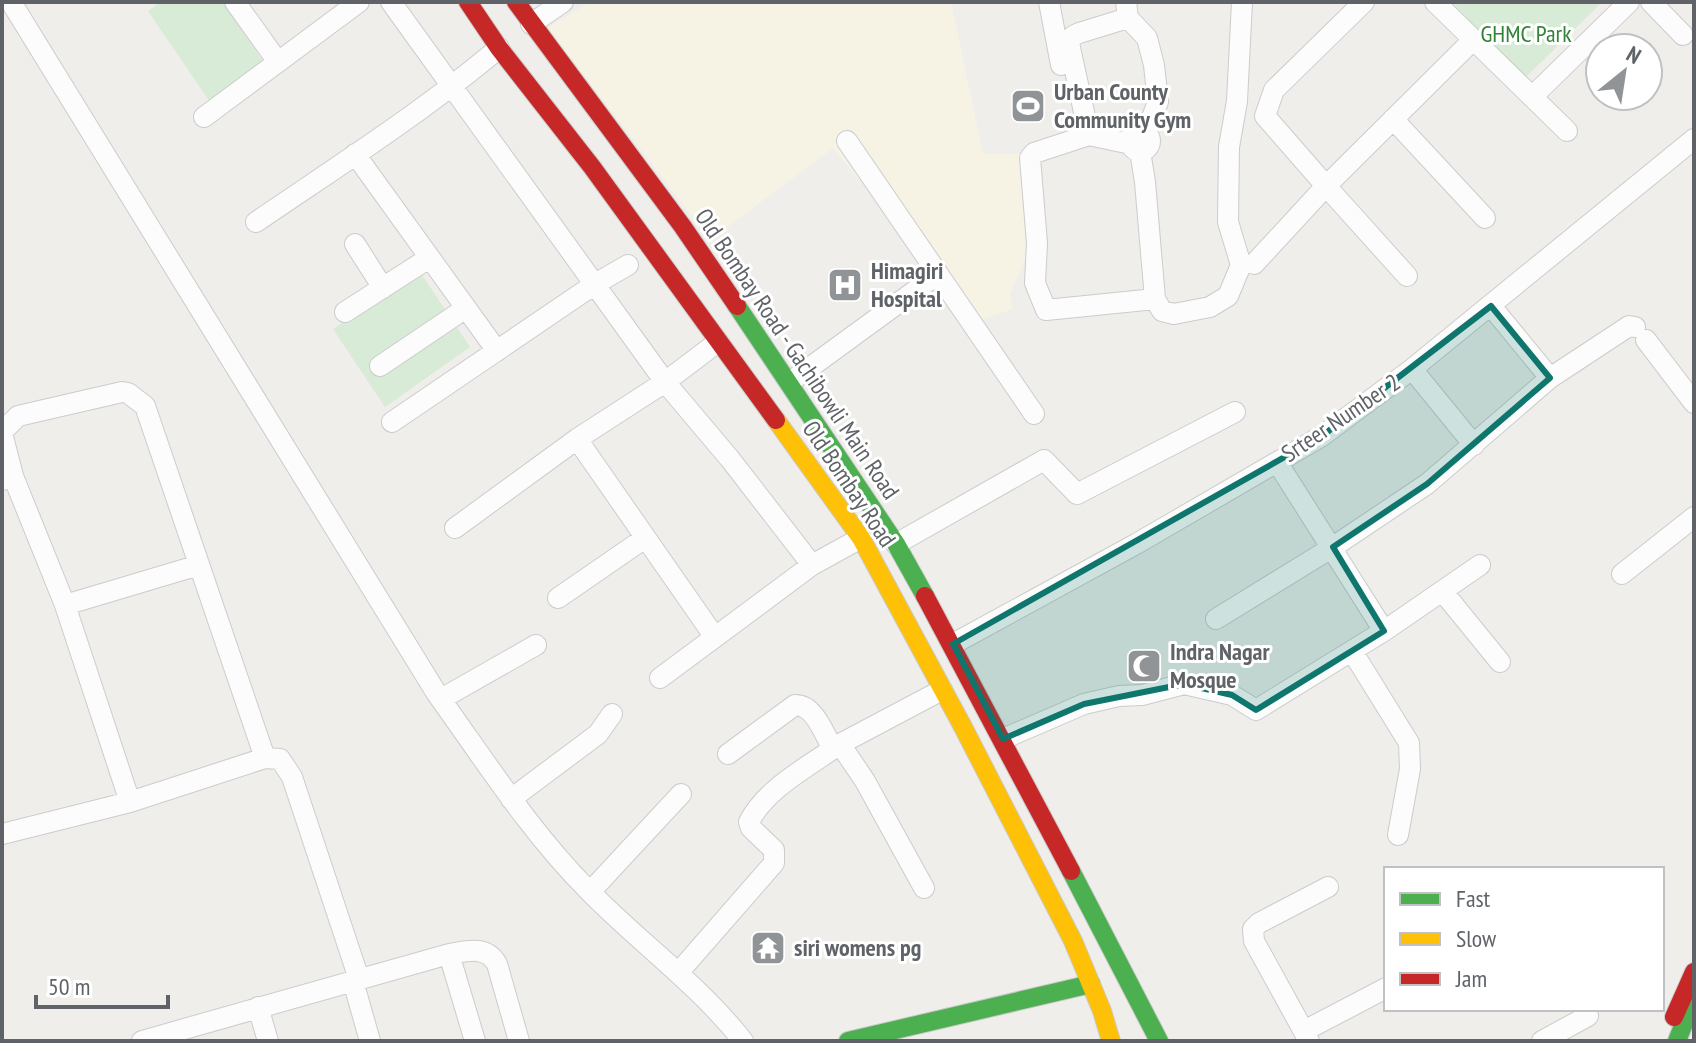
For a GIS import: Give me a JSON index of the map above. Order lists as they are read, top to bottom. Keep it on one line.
{"streets":{"main road":["Old Bombay Road - Gachibowli Main Road","Old Bombay Road"],"street":["Srteer Number 2"]},"crossings":[["Old Bombay Road - Gachibowli Main Road","Srteer Number 2"]],"parks":["GHMC Park"],"places":{"sports":["Urban County Community Gym"],"hospital":["Himagiri Hospital"],"mosque":["Indra Nagar Mosque"],"temple":["siri womens pg"]},"legend":["Fast","Slow","Jam"],"scale_bar":"50 m","north":"top right"}
